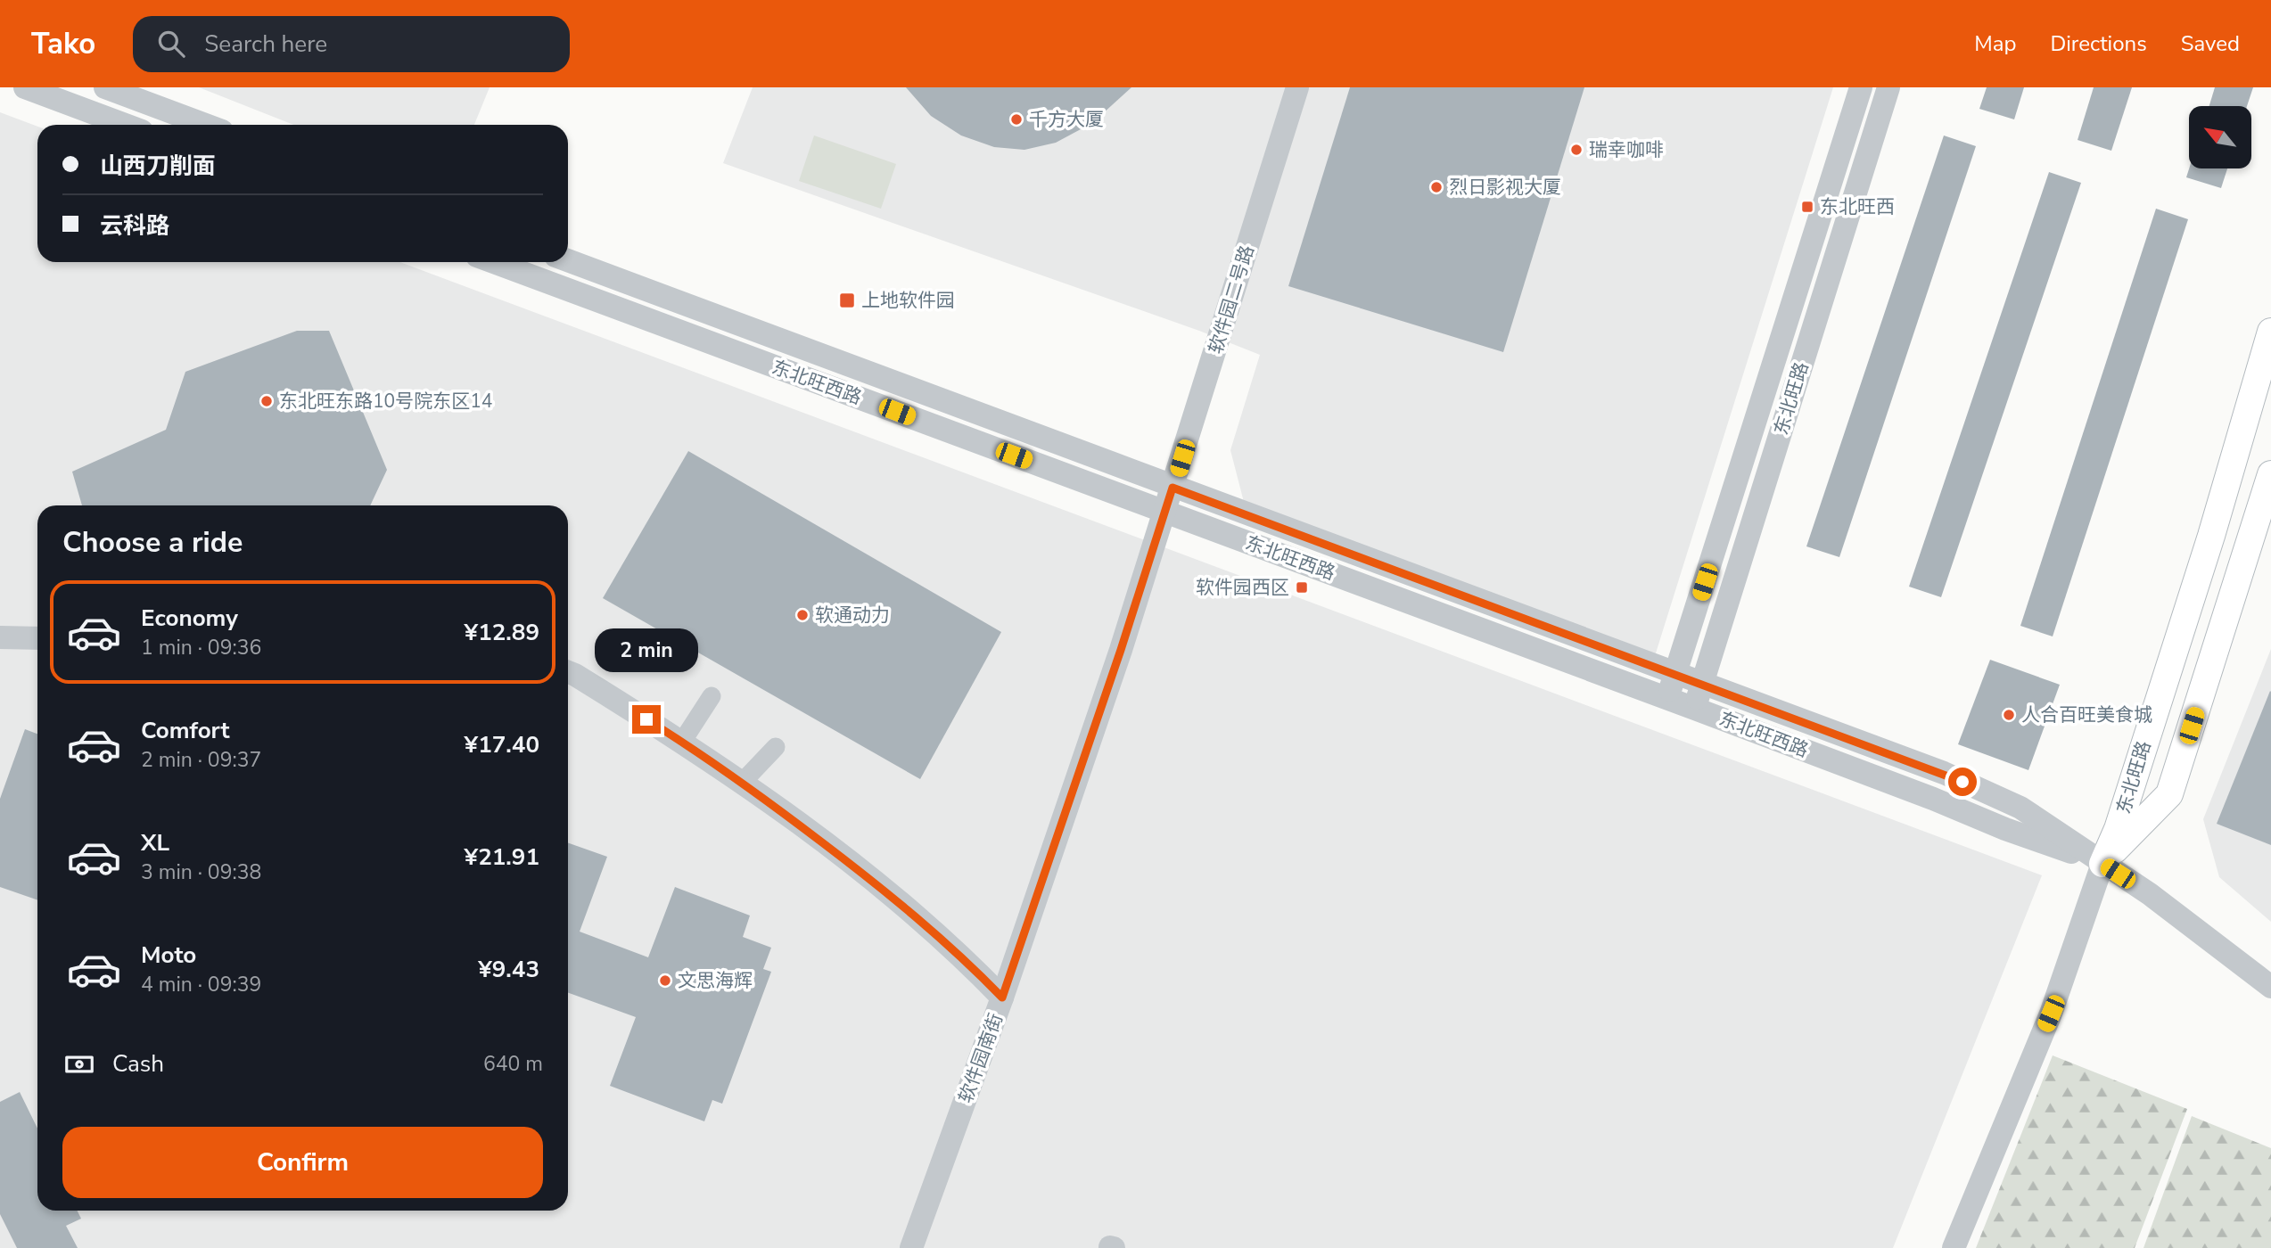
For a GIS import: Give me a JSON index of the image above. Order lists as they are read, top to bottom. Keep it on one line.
{"streets":{"main road":["东北旺路"],"street":["软件园二号路","东北旺西路","软件园南街"]},"crossings":[["软件园二号路","东北旺西路"],["软件园二号路","软件园南街"],["东北旺西路","东北旺路"],["东北旺西路","软件园南街"]],"places":{"other":["千方大厦","瑞幸咖啡","烈日影视大厦","东北旺东路10号院东区14","软通动力","人合百旺美食城","文思海辉"],"transit":["东北旺西","上地软件园","软件园西区"]},"north":"top left","page":{"header":"Tako","search":"Search here","nav":["Map","Directions","Saved"],"banner":["山西刀削面","云科路"],"heading":"Choose a ride","list":[{"name":"Economy","note":"1 min · 09:36","value":"¥12.89"},{"name":"Comfort","note":"2 min · 09:37","value":"¥17.40"},{"name":"XL","note":"3 min · 09:38","value":"¥21.91"},{"name":"Moto","note":"4 min · 09:39","value":"¥9.43"}],"bubble":"2 min","pay":["Cash","640 m"],"buttons":"Confirm"}}
